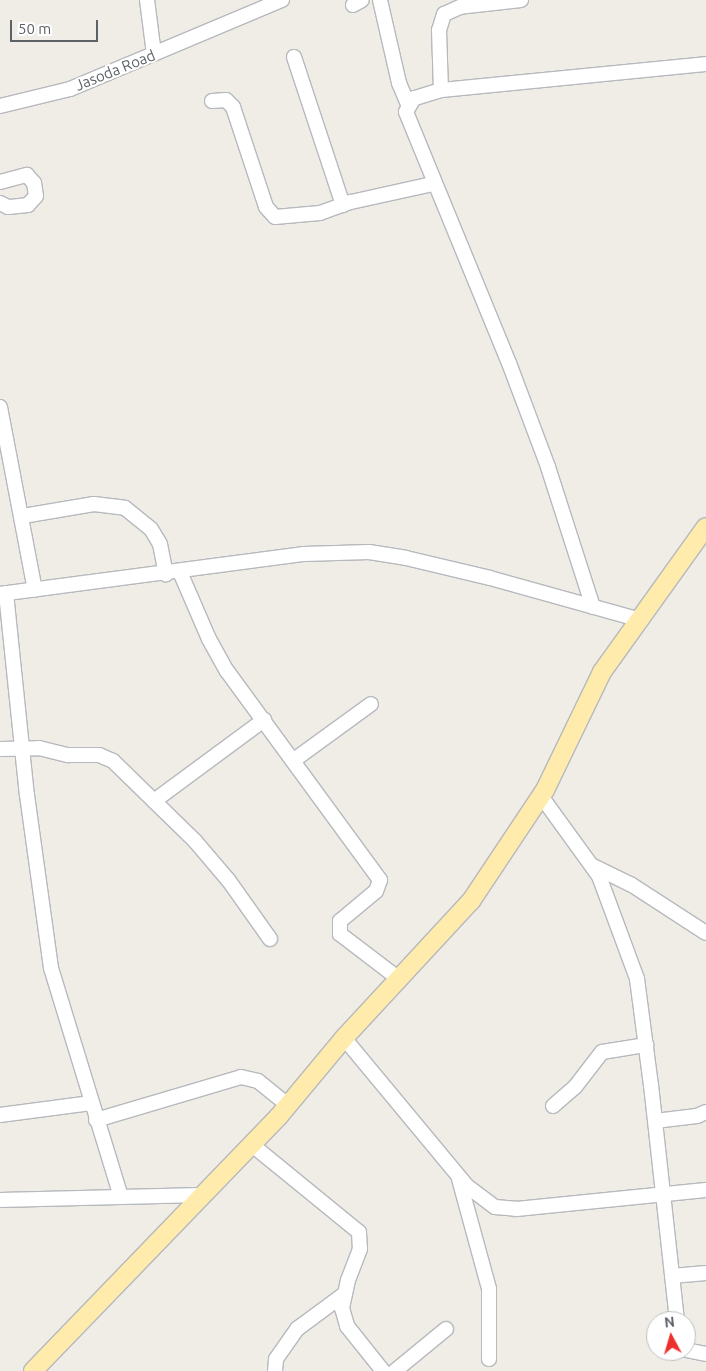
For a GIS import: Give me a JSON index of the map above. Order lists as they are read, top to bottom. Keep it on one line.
{"streets":{"street":["Jasoda Road"]},"scale_bar":"50 m","north":"top"}
